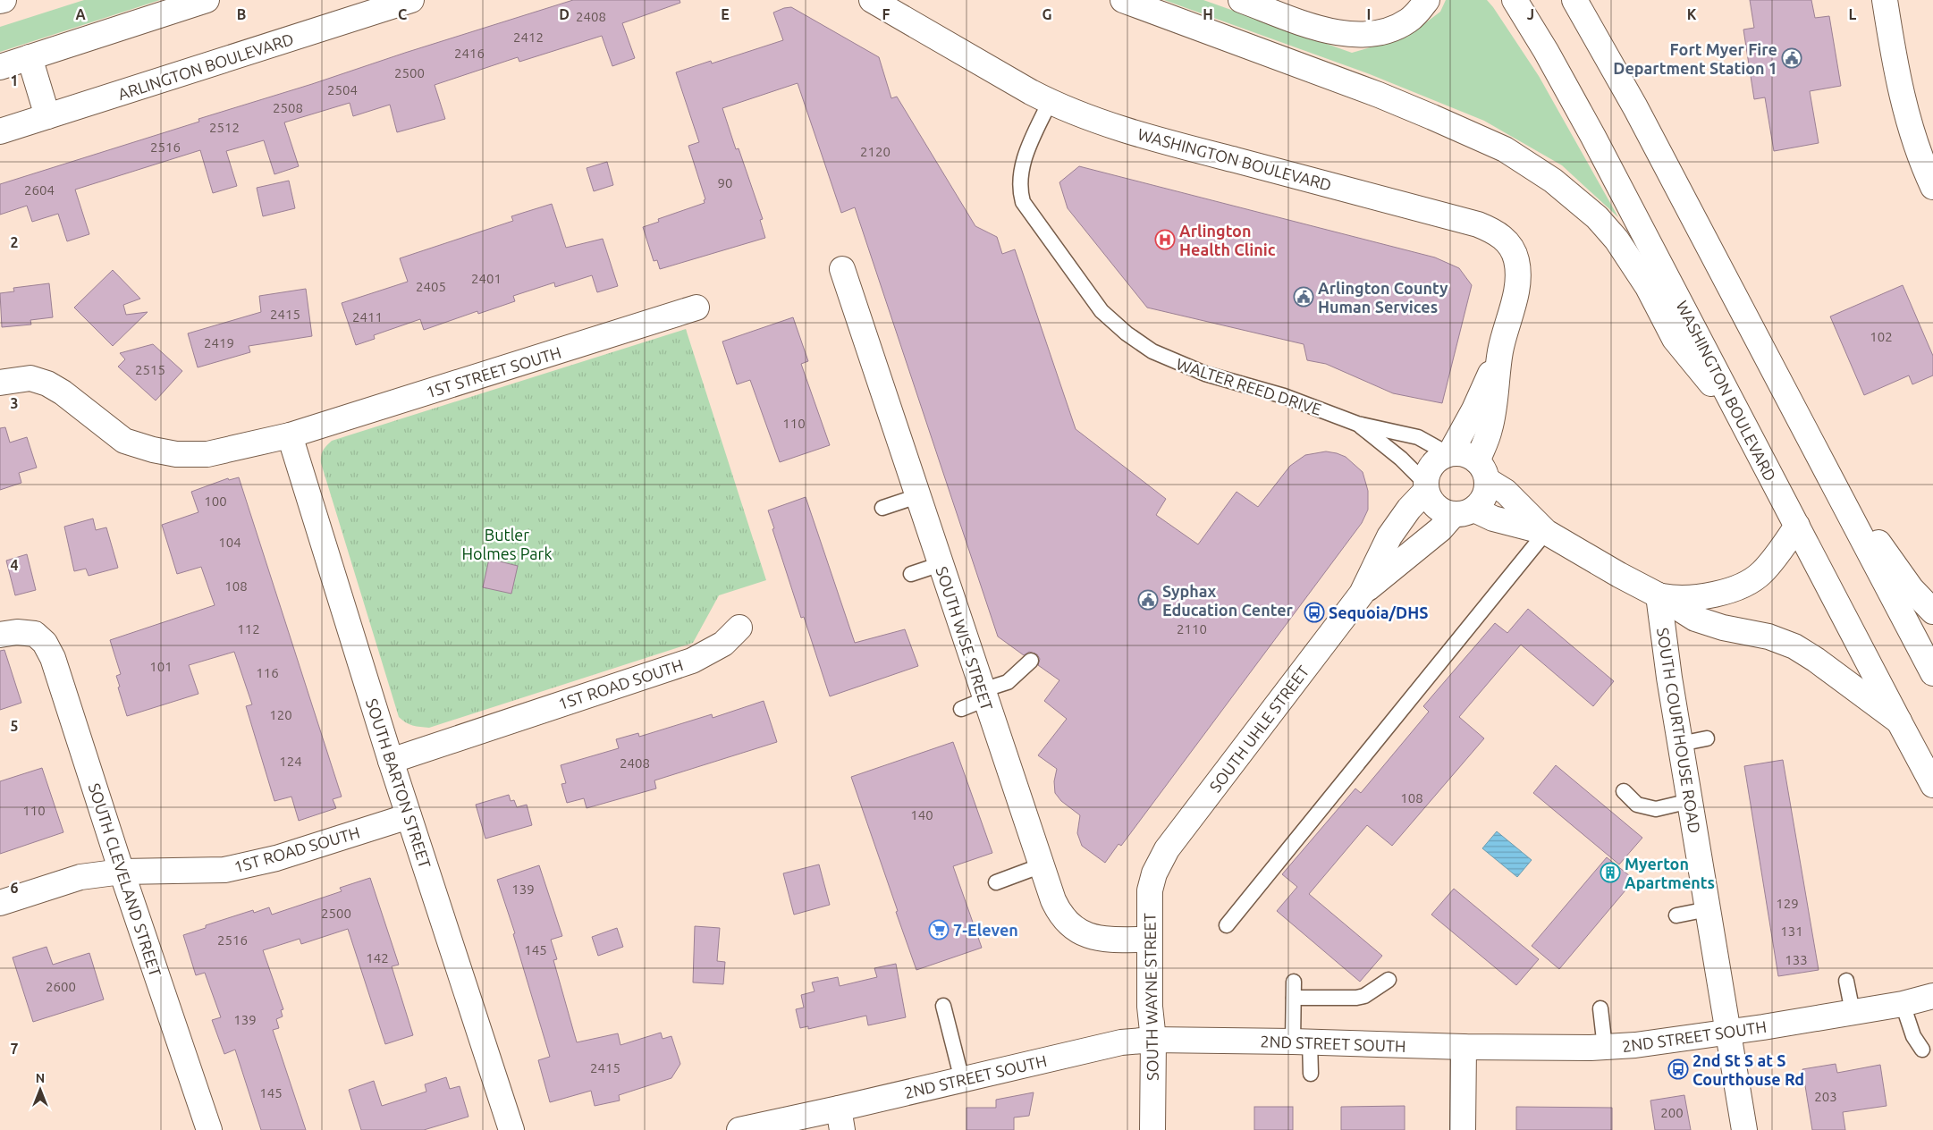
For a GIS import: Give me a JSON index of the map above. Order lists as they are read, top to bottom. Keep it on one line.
{"streets":{"main road":["ARLINGTON BOULEVARD","WASHINGTON BOULEVARD","1ST STREET SOUTH","SOUTH WISE STREET","1ST ROAD SOUTH","SOUTH UHLE STREET","SOUTH COURTHOUSE ROAD","SOUTH BARTON STREET","SOUTH CLEVELAND STREET","SOUTH WAYNE STREET","2ND STREET SOUTH"],"lane":["WALTER REED DRIVE"]},"crossings":[["WASHINGTON BOULEVARD","WALTER REED DRIVE"],["1ST STREET SOUTH","SOUTH BARTON STREET"],["WALTER REED DRIVE","SOUTH UHLE STREET"],["SOUTH WISE STREET","SOUTH WAYNE STREET"],["1ST ROAD SOUTH","SOUTH BARTON STREET"],["1ST ROAD SOUTH","SOUTH CLEVELAND STREET"],["SOUTH UHLE STREET","SOUTH WAYNE STREET"],["SOUTH COURTHOUSE ROAD","2ND STREET SOUTH"],["SOUTH WAYNE STREET","2ND STREET SOUTH"]],"parks":["Butler Holmes Park"],"places":{"public building":["Fort Myer Fire Department Station 1","Arlington County Human Services","Syphax Education Center"],"hospital":["Arlington Health Clinic"],"bus stop":["Sequoia/DHS","2nd St S at S Courthouse Rd"],"building":["Myerton Apartments"],"supermarket":["7-Eleven"]},"house_numbers":["2408","2412","2416","2500","2504","2508","2512","2516","2120","90","2604","2401","2405","2415","2411","102","2419","2515","110","100","104","108","112","2110","101","116","120","124","2408","108","110","140","139","129","2500","131","2516","145","142","133","2600","139","2415","145","203","200"],"north":"top","grid":{"columns":["A","B","C","D","E","F","G","H","I","J","K","L"],"rows":["1","2","3","4","5","6","7"]}}
